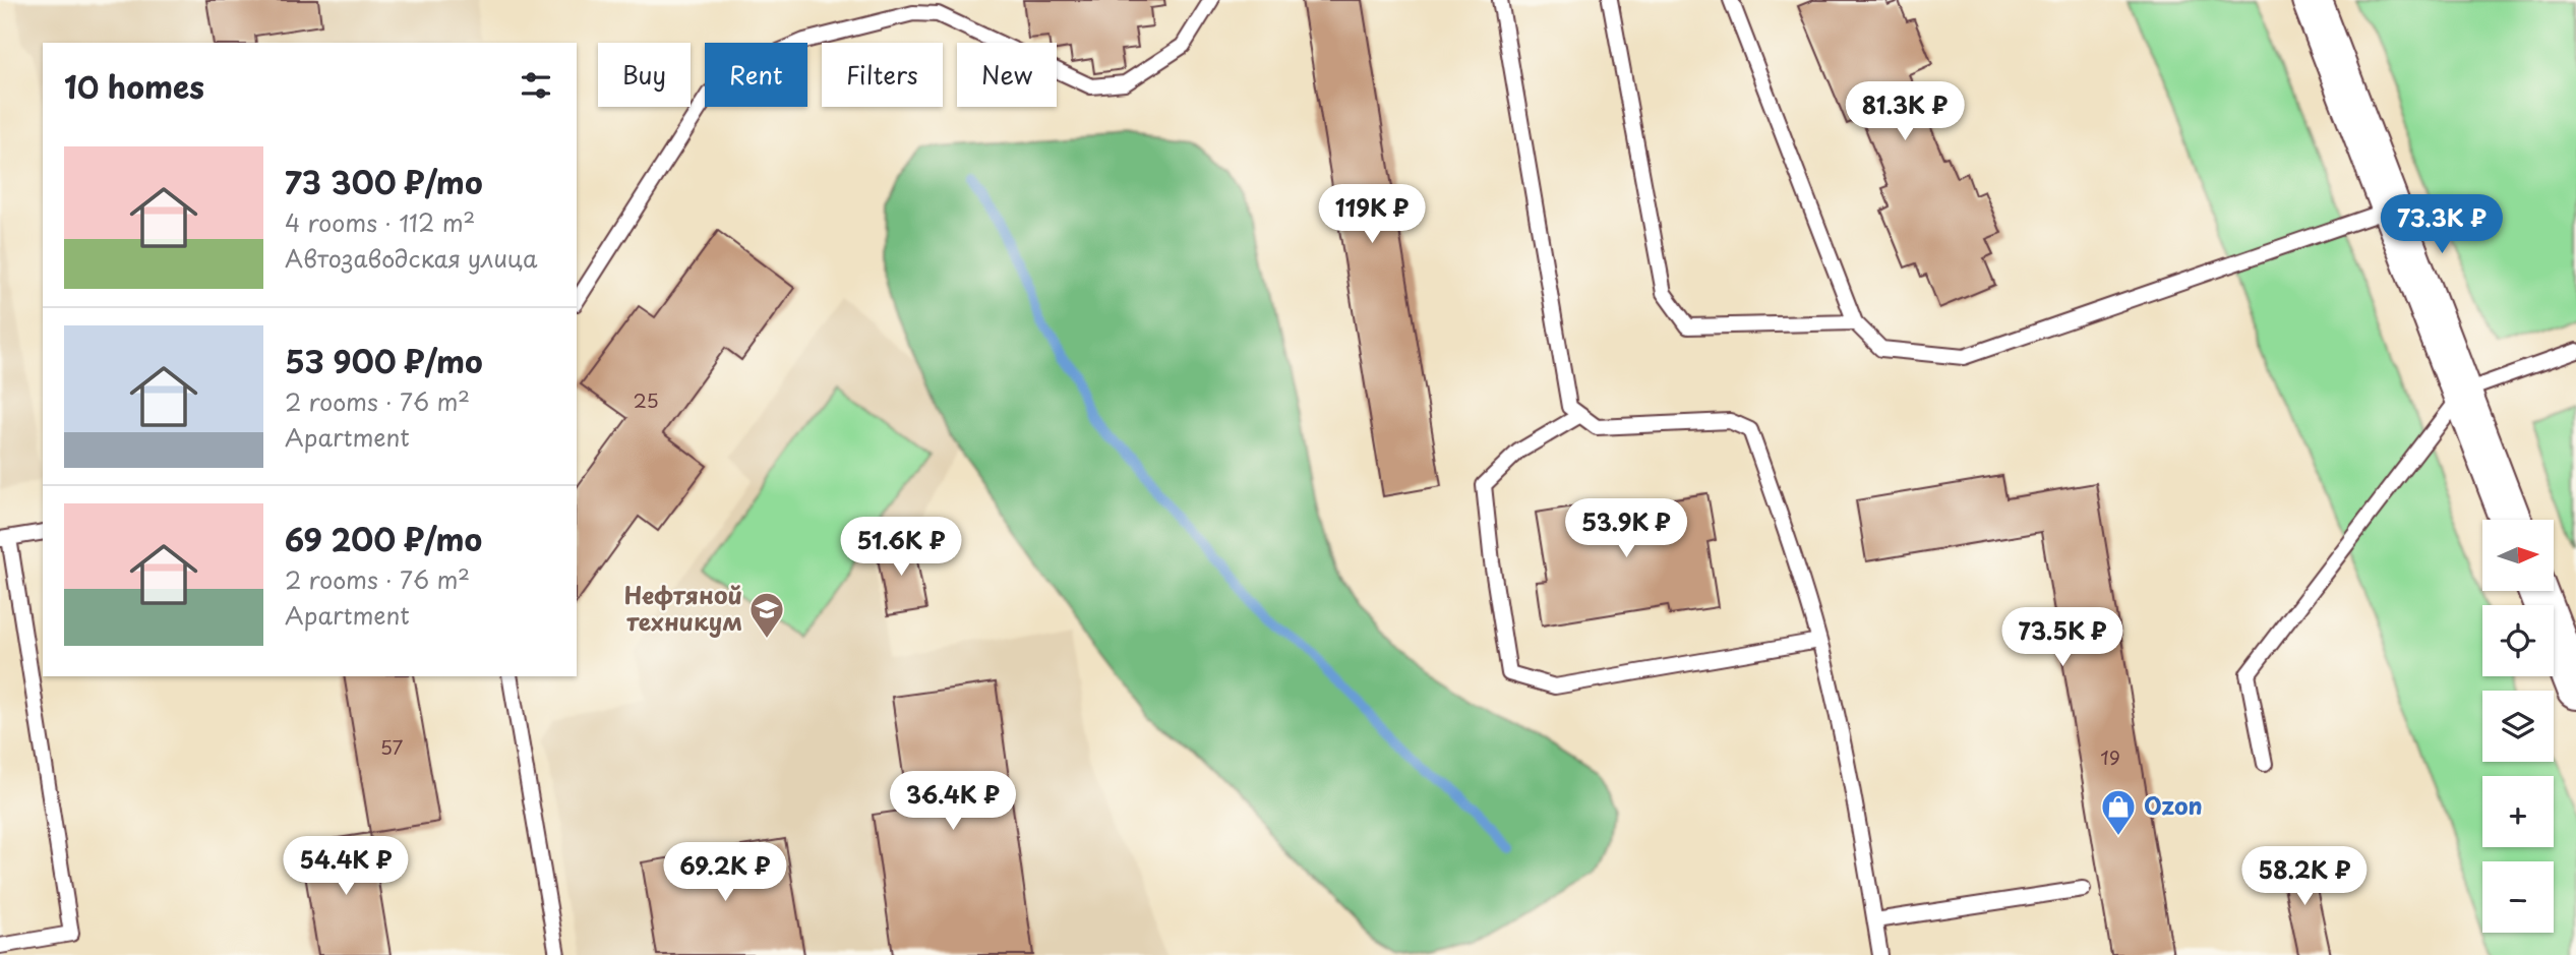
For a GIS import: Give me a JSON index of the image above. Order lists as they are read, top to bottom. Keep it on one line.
{"places":{"school or university":["Нефтяной техникум"],"shop":["Ozon"]},"house_numbers":["25","57","19"],"north":"right","page":{"chip":["Buy","Rent","Filters","New"],"heading":"10 homes","price":["81.3K ₽","119K ₽","73.3K ₽","53.9K ₽","51.6K ₽","73.5K ₽","36.4K ₽","54.4K ₽","69.2K ₽","58.2K ₽"],"list":[{"name":"73 300 ₽/mo","note":"4 rooms · 112 m² · Автозаводская улица"},{"name":"53 900 ₽/mo","note":"2 rooms · 76 m² · Apartment"},{"name":"69 200 ₽/mo","note":"2 rooms · 76 m² · Apartment"}],"map_buttons":["+","−"]}}
